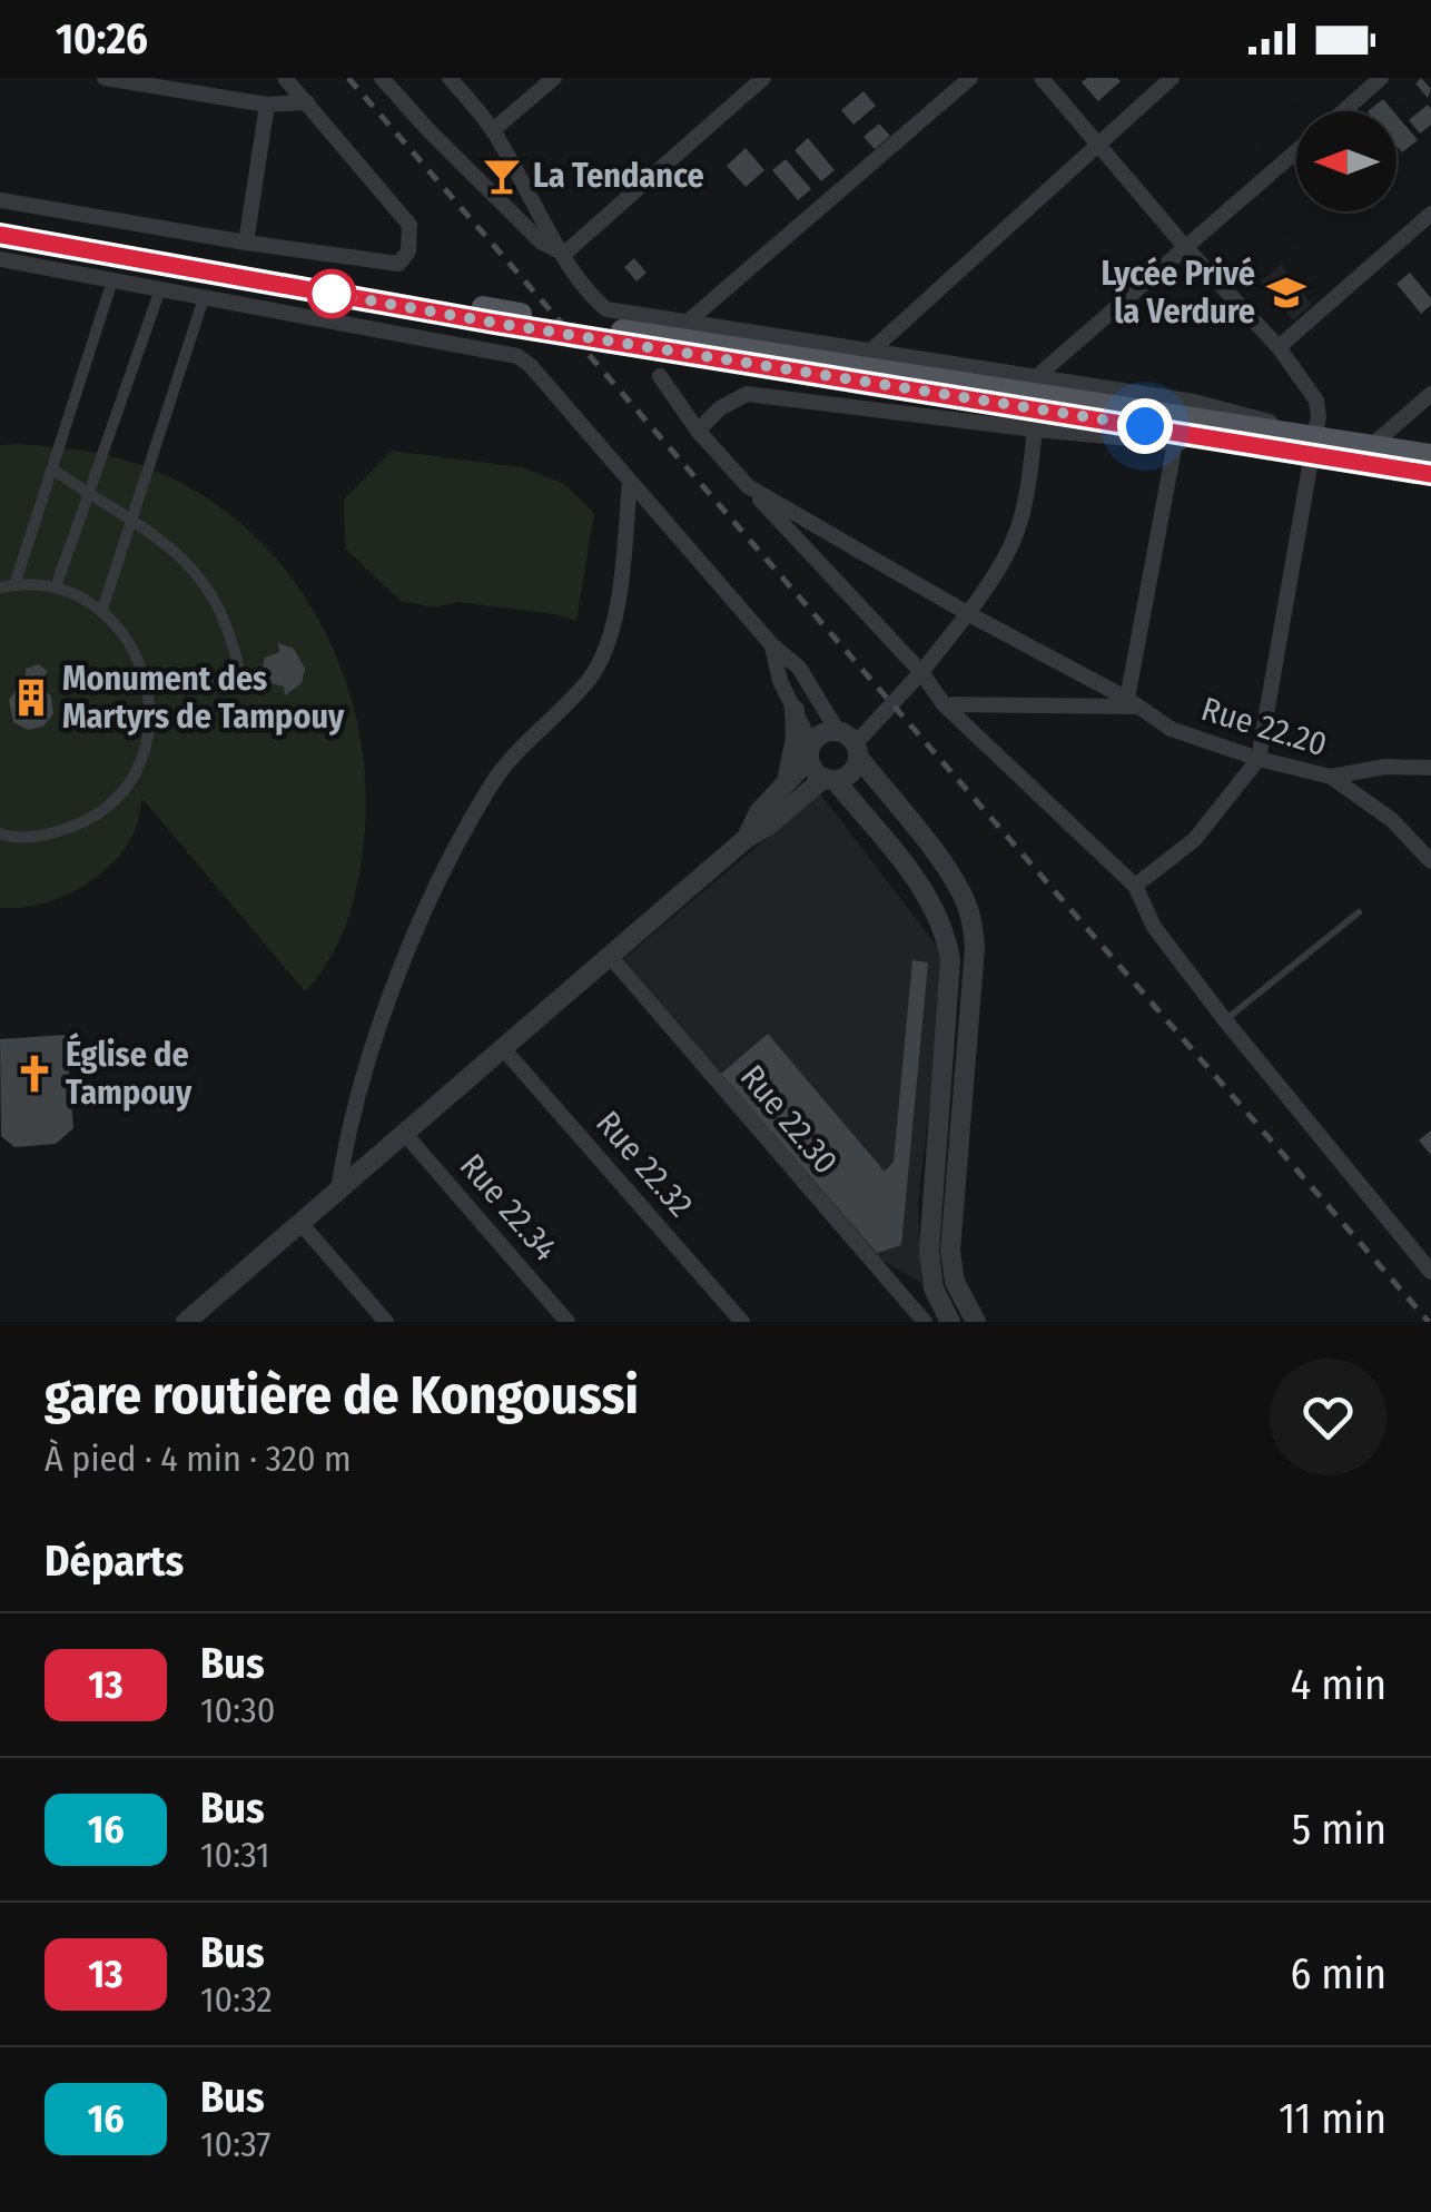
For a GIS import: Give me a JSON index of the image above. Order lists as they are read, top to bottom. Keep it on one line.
{"streets":{"street":["Rue 22.20","Rue 22.30","Rue 22.32","Rue 22.34"]},"places":{"bar":["La Tendance"],"school or university":["Lycée Privé la Verdure"],"building":["Monument des Martyrs de Tampouy"],"church":["Église de Tampouy"]},"lines":["bus line 13"],"north":"left","page":{"status":"10:26","heading":[["gare routière de Kongoussi","À pied · 4 min · 320 m"],"Départs"],"list":[{"mark":"13","name":"Bus","note":"10:30","value":"4 min"},{"mark":"16","name":"Bus","note":"10:31","value":"5 min"},{"mark":"13","name":"Bus","note":"10:32","value":"6 min"},{"mark":"16","name":"Bus","note":"10:37","value":"11 min"}]}}
